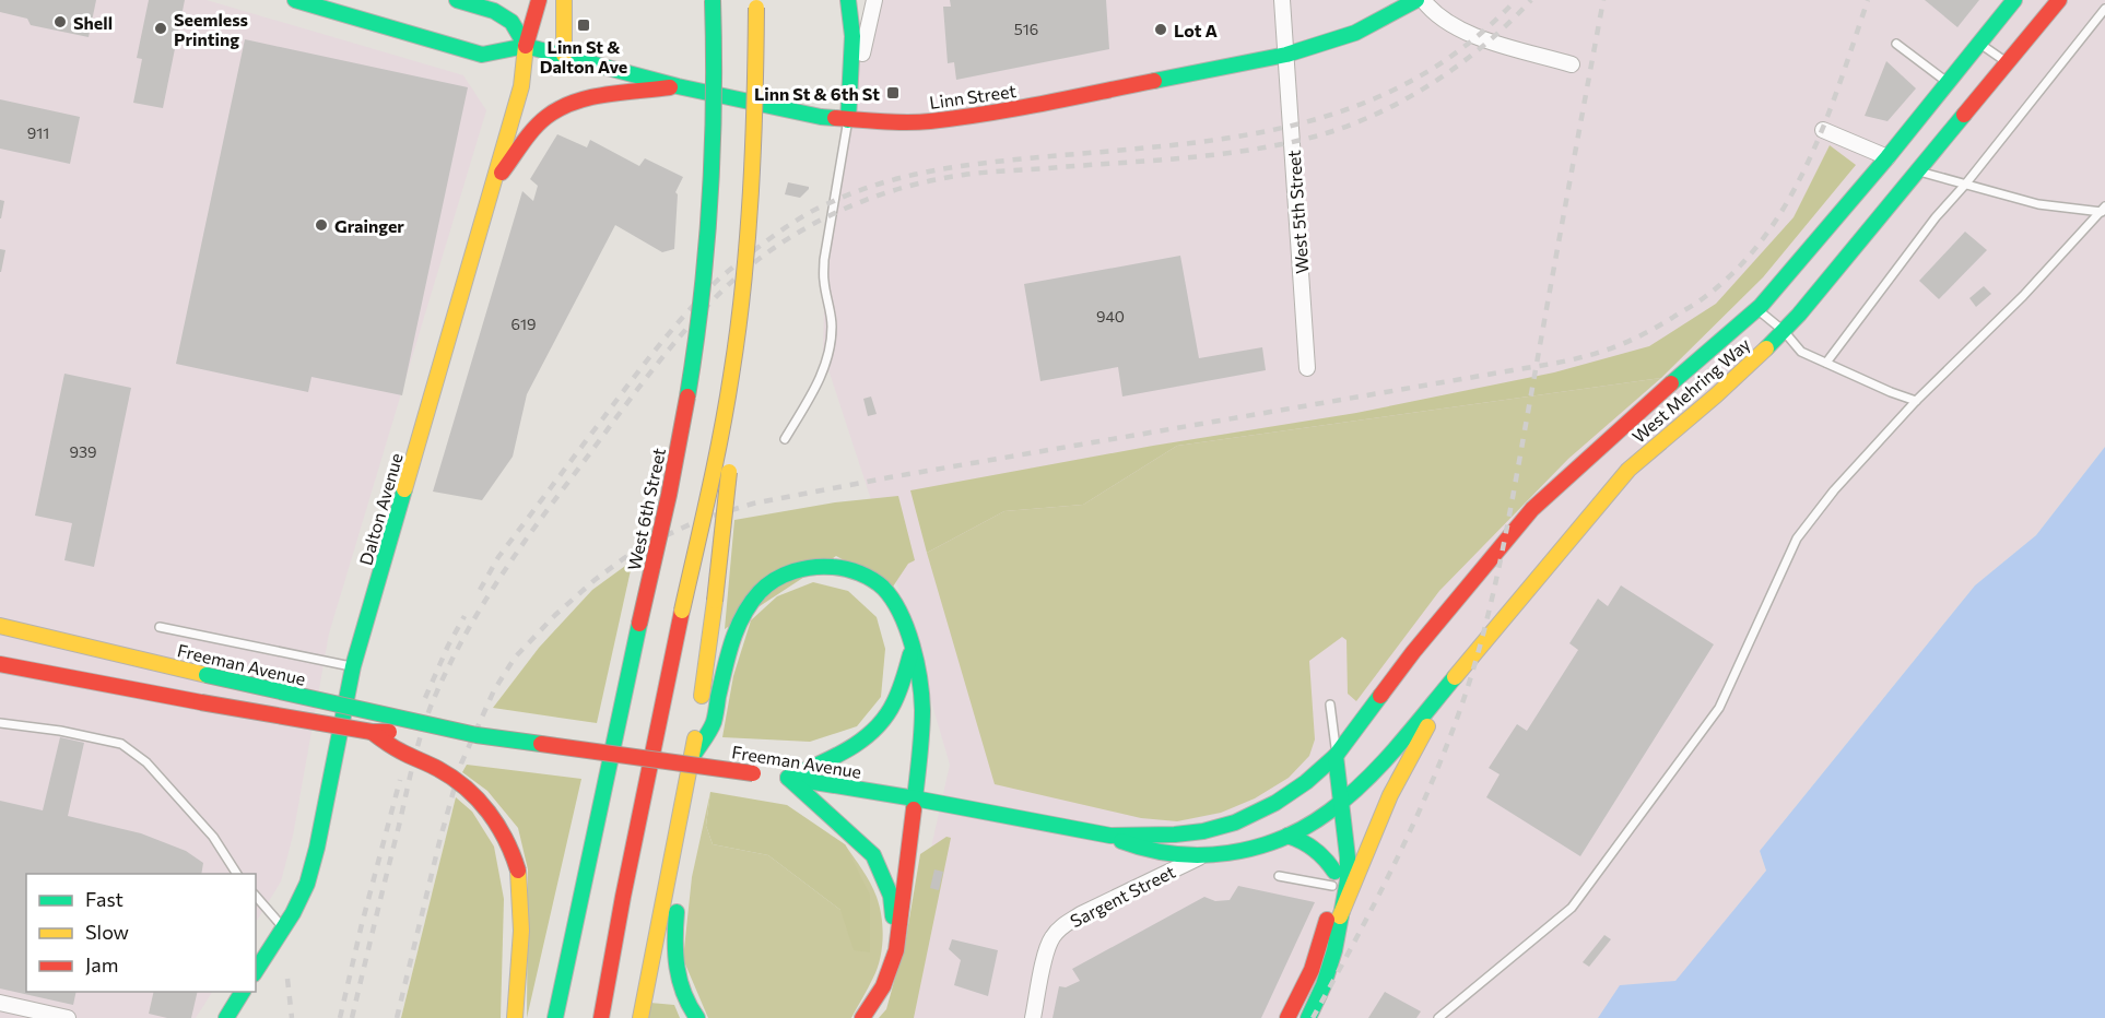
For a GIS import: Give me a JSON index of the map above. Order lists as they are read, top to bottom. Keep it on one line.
{"streets":{"main road":["Linn Street","West Mehring Way","Dalton Avenue","West 6th Street","Freeman Avenue"],"street":["West 5th Street","Sargent Street"]},"crossings":[["Linn Street","West 5th Street"],["Linn Street","Dalton Avenue"],["West Mehring Way","Freeman Avenue"],["Freeman Avenue","Sargent Street"]],"places":{"other":["Shell","Seemless Printing","Lot A","Grainger"],"transit":["Linn St & Dalton Ave","Linn St & 6th St"]},"house_numbers":["516","911","940","619","939"],"legend":["Fast","Slow","Jam"]}
